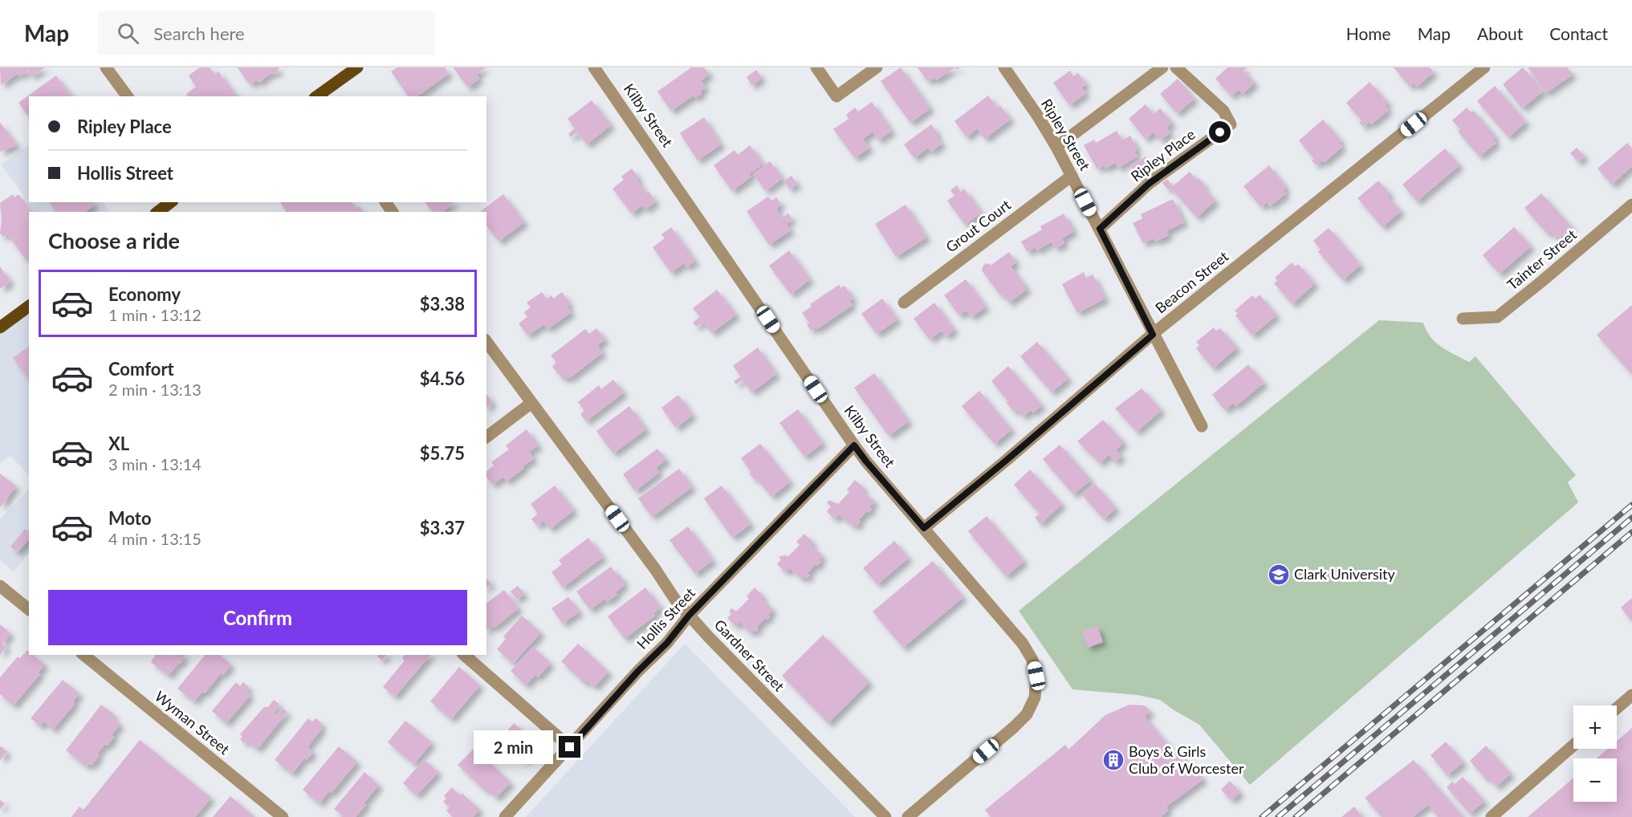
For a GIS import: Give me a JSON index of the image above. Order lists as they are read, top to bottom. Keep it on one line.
{"streets":{"street":["Kilby Street","Ripley Street","Ripley Place","Grout Court","Tainter Street","Beacon Street","Hollis Street","Gardner Street","Wyman Street"]},"crossings":[["Kilby Street","Beacon Street"],["Kilby Street","Hollis Street"],["Ripley Street","Ripley Place"],["Ripley Street","Grout Court"],["Ripley Street","Beacon Street"],["Hollis Street","Gardner Street"]],"places":{"school or university":["Clark University"],"building":["Boys & Girls Club of Worcester"]},"page":{"header":"Map","search":"Search here","nav":["Home","Map","About","Contact"],"banner":["Ripley Place","Hollis Street"],"heading":"Choose a ride","list":[{"name":"Economy","note":"1 min · 13:12","value":"$3.38"},{"name":"Comfort","note":"2 min · 13:13","value":"$4.56"},{"name":"XL","note":"3 min · 13:14","value":"$5.75"},{"name":"Moto","note":"4 min · 13:15","value":"$3.37"}],"buttons":"Confirm","map_buttons":["+","−"],"bubble":"2 min"}}
